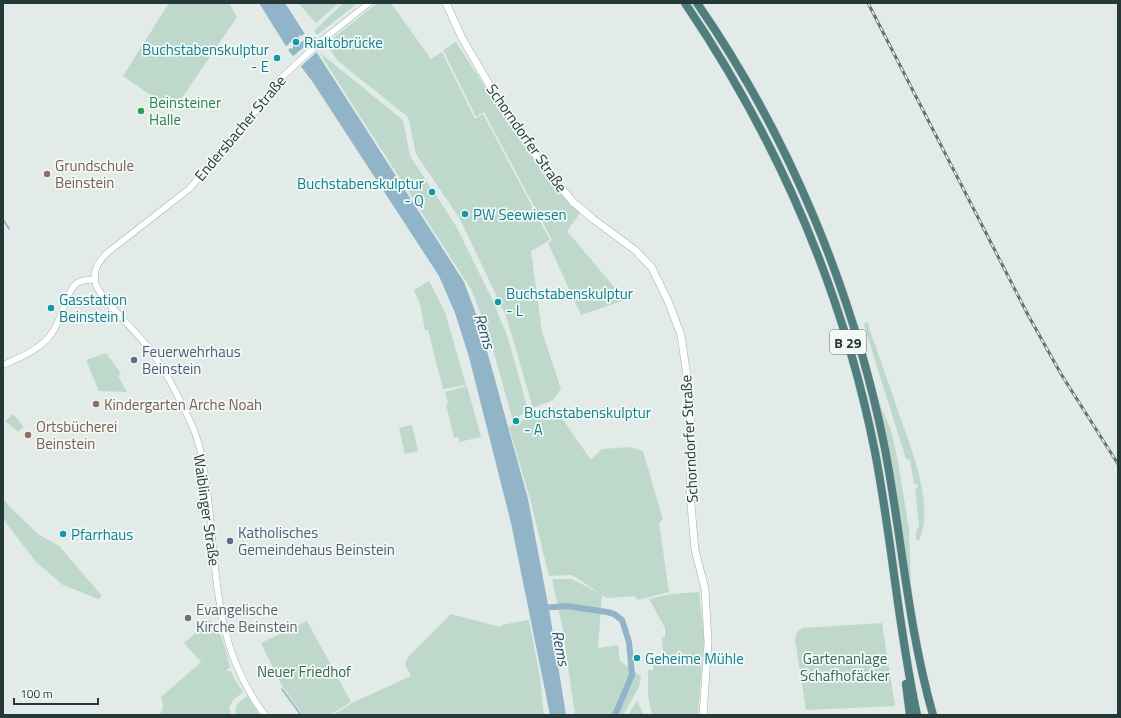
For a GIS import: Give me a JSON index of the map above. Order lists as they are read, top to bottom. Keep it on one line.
{"streets":{"highway":["B 29"],"main road":["Schorndorfer Straße"],"street":["Endersbacher Straße","Waiblinger Straße"]},"crossings":[["Endersbacher Straße","Waiblinger Straße"]],"water":["Rems"],"parks":["Gartenanlage Schafhofäcker","Neuer Friedhof"],"places":["Rialtobrücke","Buchstabenskulptur - E","Beinsteiner Halle","Grundschule Beinstein","Buchstabenskulptur - Q","PW Seewiesen","Buchstabenskulptur - L","Gasstation Beinstein I","Feuerwehrhaus Beinstein","Kindergarten Arche Noah","Buchstabenskulptur - A","Ortsbücherei Beinstein","Pfarrhaus","Katholisches Gemeindehaus Beinstein","Evangelische Kirche Beinstein","Geheime Mühle"],"scale_bar":"100 m"}
